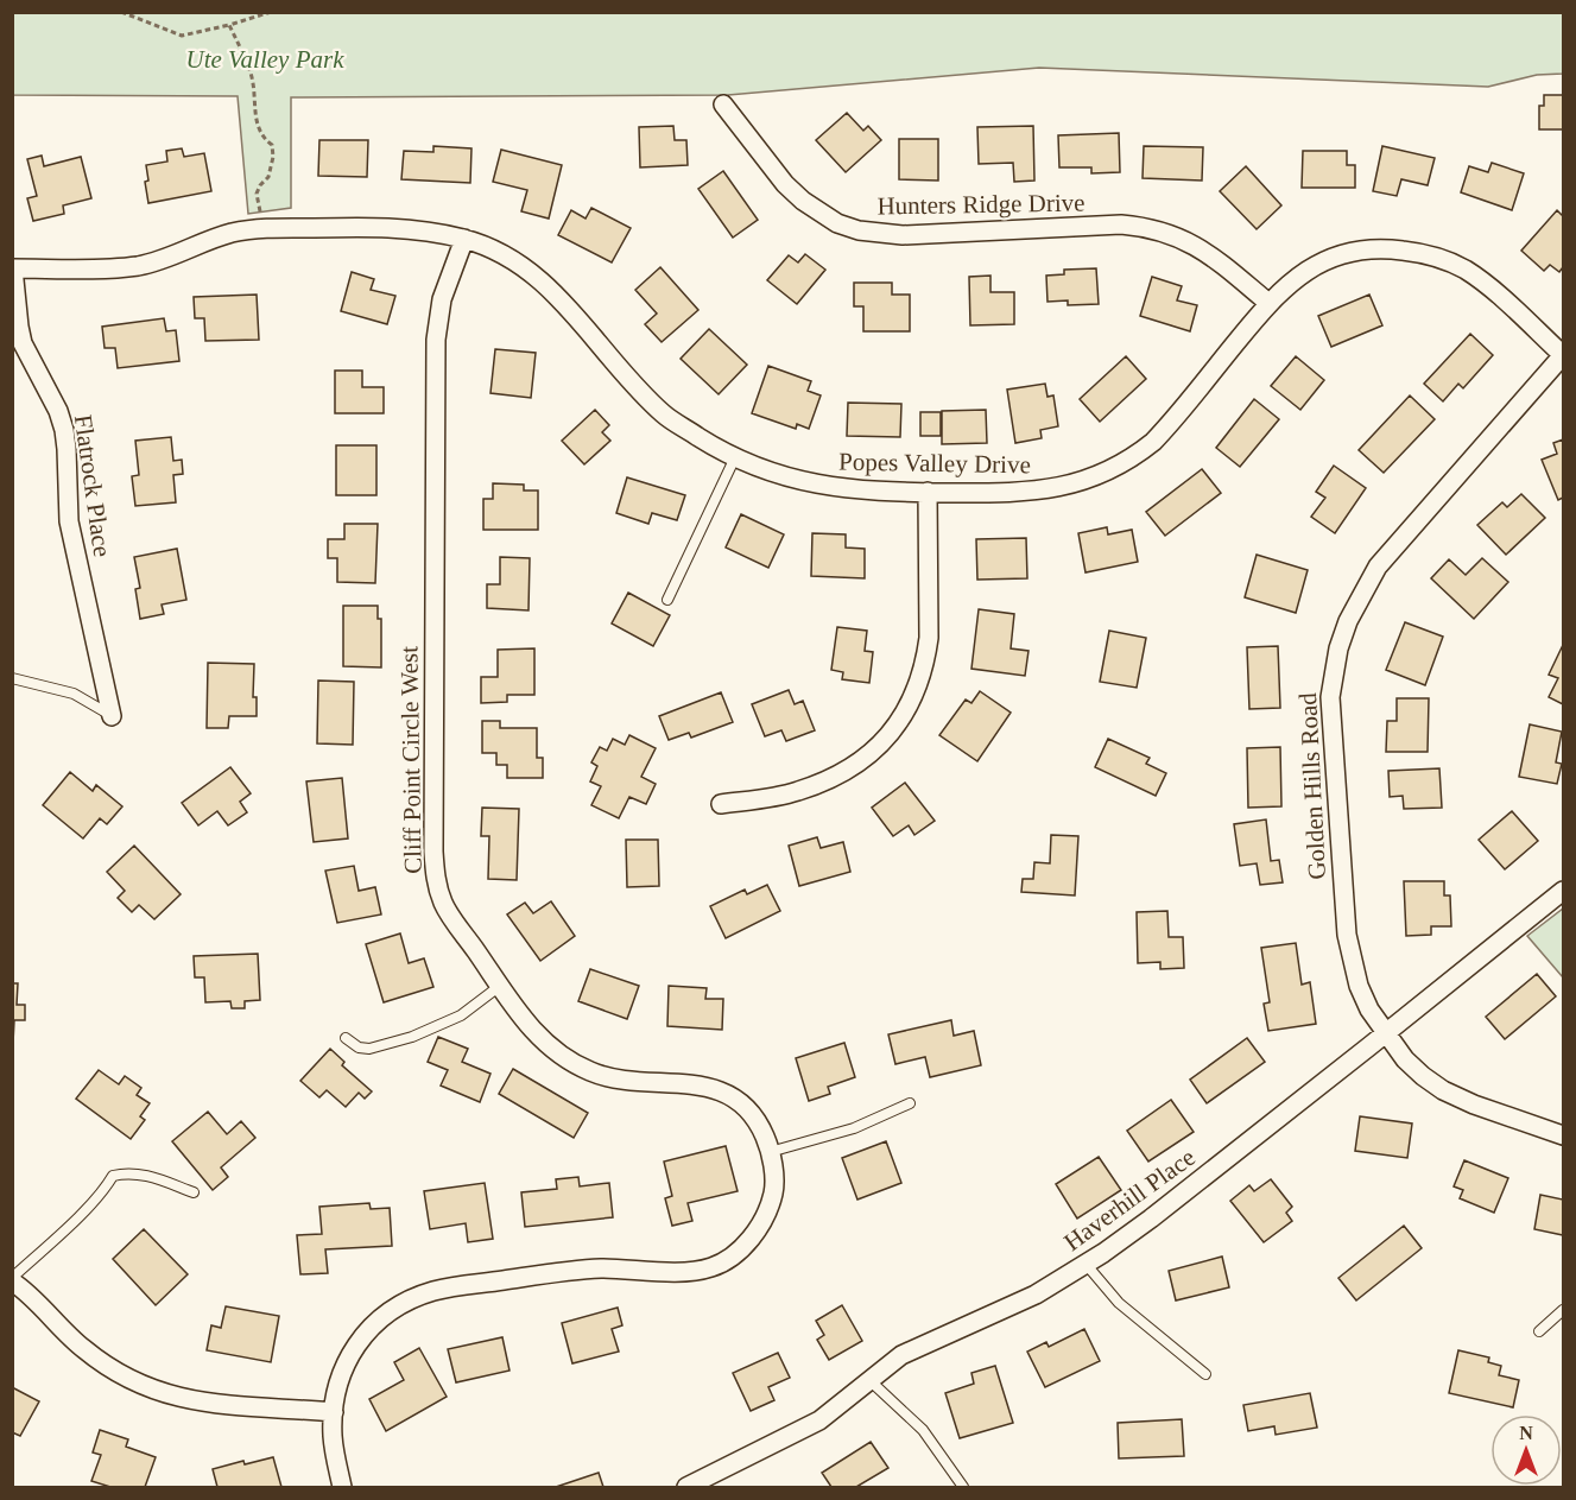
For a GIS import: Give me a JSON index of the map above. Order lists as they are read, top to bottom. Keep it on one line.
{"streets":{"street":["Hunters Ridge Drive","Popes Valley Drive","Flatrock Place","Cliff Point Circle West","Golden Hills Road","Haverhill Place"]},"crossings":[["Hunters Ridge Drive","Popes Valley Drive"],["Popes Valley Drive","Flatrock Place"],["Popes Valley Drive","Cliff Point Circle West"],["Popes Valley Drive","Golden Hills Road"],["Golden Hills Road","Haverhill Place"]],"parks":["Ute Valley Park"],"north":"top"}
